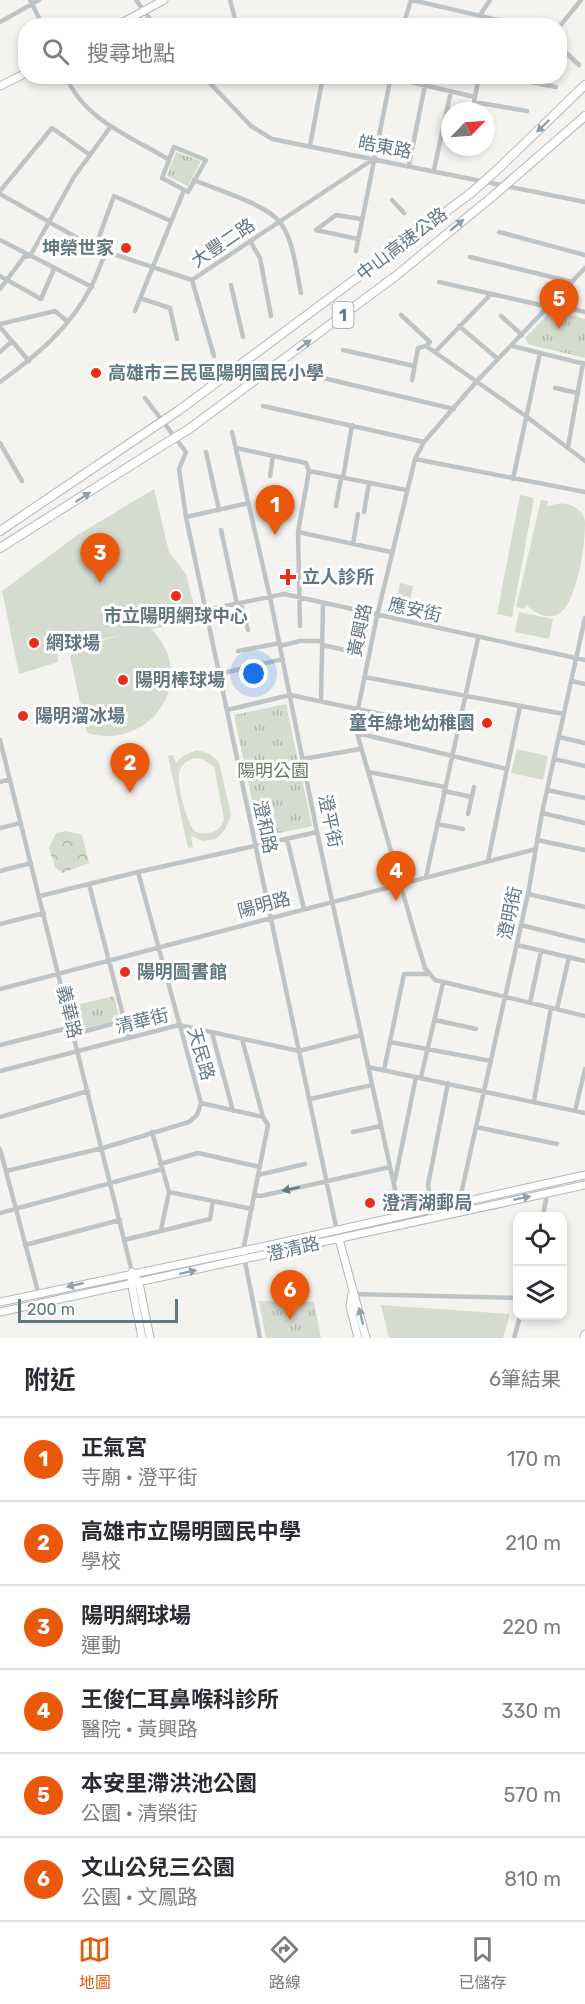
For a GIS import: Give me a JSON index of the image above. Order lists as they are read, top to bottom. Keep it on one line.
{"streets":{"highway":["中山高速公路","1"],"main road":["義華路","澄清路"],"street":["皓東路","大豐二路","應安街","黃興路","澄平街","澄和路","陽明路","澄明街","清華街","天民路"]},"crossings":[["皓東路","大豐二路"],["應安街","黃興路"],["應安街","澄平街"],["應安街","澄和路"],["應安街","澄明街"],["黃興路","陽明路"],["澄平街","陽明路"],["澄平街","清華街"],["澄平街","澄清路"],["澄和路","陽明路"],["澄和路","清華街"],["澄和路","澄清路"],["陽明路","澄明街"],["陽明路","義華路"],["陽明路","天民路"],["澄明街","澄清路"],["義華路","清華街"],["義華路","澄清路"],["清華街","天民路"]],"parks":["陽明公園"],"places":{"other":["坤榮世家","高雄市三民區陽明國民小學","市立陽明網球中心","網球場","陽明棒球場","陽明溜冰場","童年綠地幼稚園","陽明圖書館","澄清湖郵局"],"health":["立人診所"]},"scale_bar":"200 m","north":"top right","page":{"search":"搜尋地點","pins":["5","1","3","2","4","6"],"scale":"200 m","heading":["附近","6筆結果"],"list":[{"mark":"1","name":"正氣宮","note":"寺廟 · 澄平街","value":"170 m"},{"mark":"2","name":"高雄市立陽明國民中學","note":"學校","value":"210 m"},{"mark":"3","name":"陽明網球場","note":"運動","value":"220 m"},{"mark":"4","name":"王俊仁耳鼻喉科診所","note":"醫院 · 黃興路","value":"330 m"},{"mark":"5","name":"本安里滯洪池公園","note":"公園 · 清榮街","value":"570 m"},{"mark":"6","name":"文山公兒三公園","note":"公園 · 文鳳路","value":"810 m"}],"nav":["地圖","路線","已儲存"]}}
